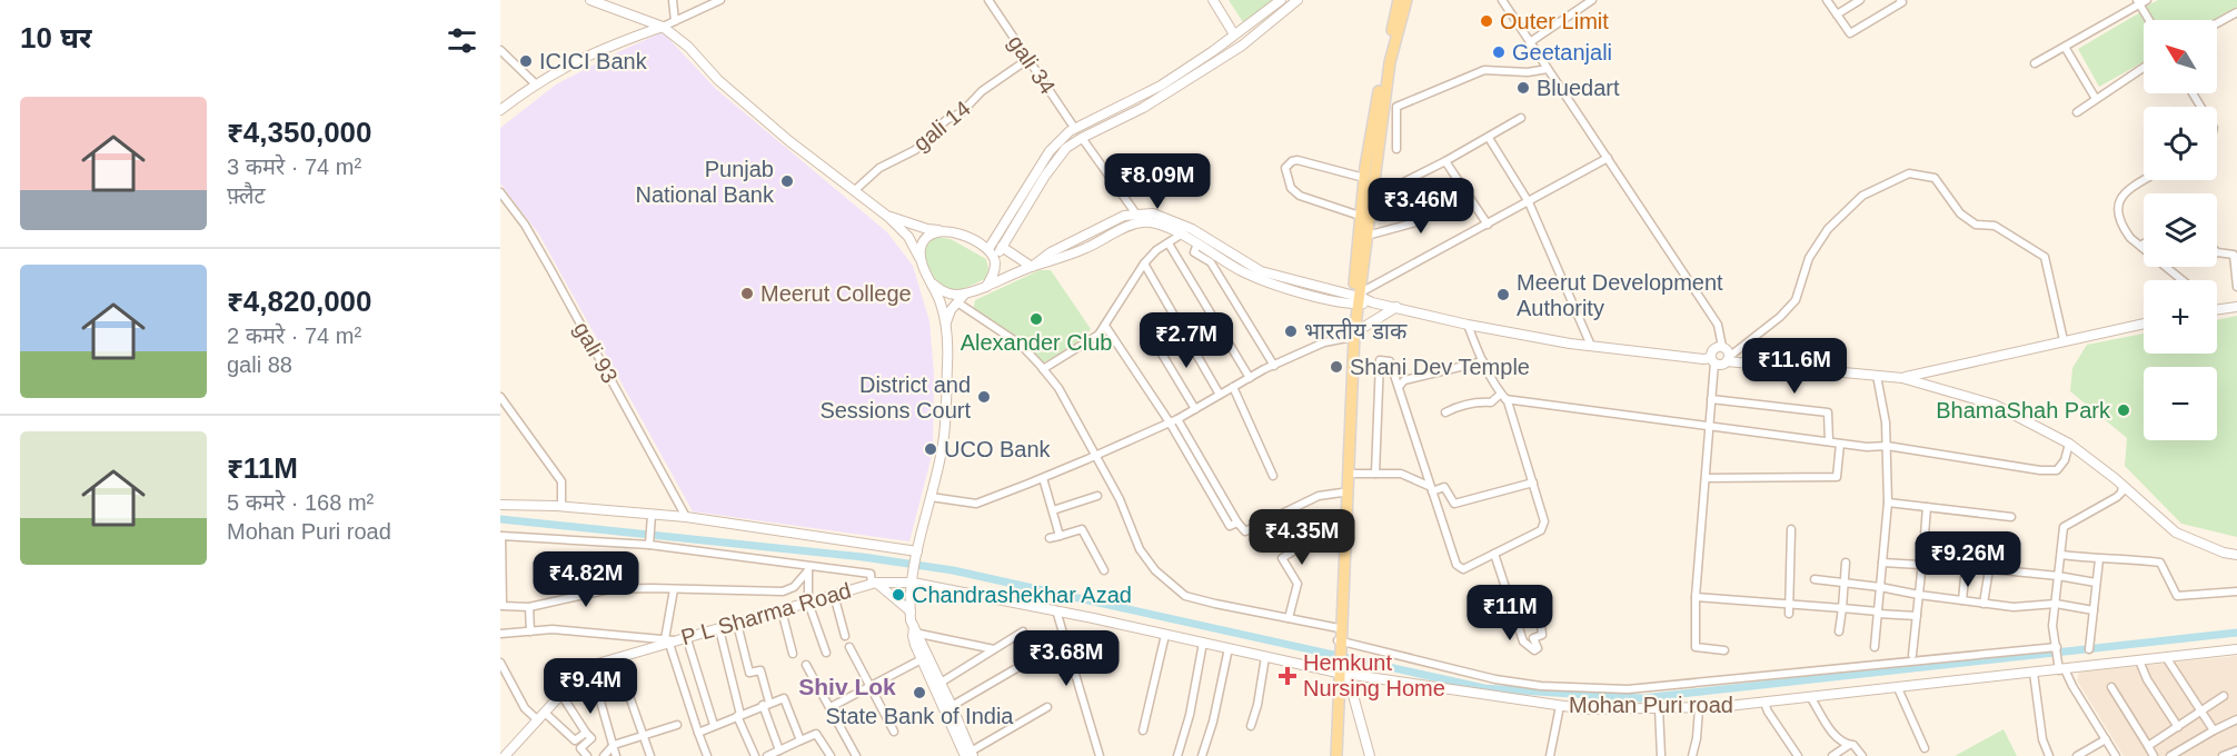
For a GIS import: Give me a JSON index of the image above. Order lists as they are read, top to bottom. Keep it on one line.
{"streets":{"street":["gali 34","gali 14","gali 93","P L Sharma Road","Mohan Puri road"]},"crossings":[["gali 34","gali 14"],["P L Sharma Road","Mohan Puri road"]],"districts":["Shiv Lok"],"places":{"other":["Outer Limit","Geetanjali","ICICI Bank","Bluedart","Punjab National Bank","Meerut College","Meerut Development Authority","Alexander Club","भारतीय डाक","Shani Dev Temple","District and Sessions Court","BhamaShah Park","UCO Bank","Chandrashekhar Azad","State Bank of India"],"health":["Hemkunt Nursing Home"]},"north":"top left","page":{"heading":"10 घर","map_buttons":["+","−"],"list":[{"name":"₹4,350,000","note":"3 कमरे · 74 m² · फ़्लैट"},{"name":"₹4,820,000","note":"2 कमरे · 74 m² · gali 88"},{"name":"₹11M","note":"5 कमरे · 168 m² · Mohan Puri road"}],"price":["₹8.09M","₹3.46M","₹2.7M","₹11.6M","₹4.35M","₹9.26M","₹4.82M","₹11M","₹3.68M","₹9.4M"]}}
